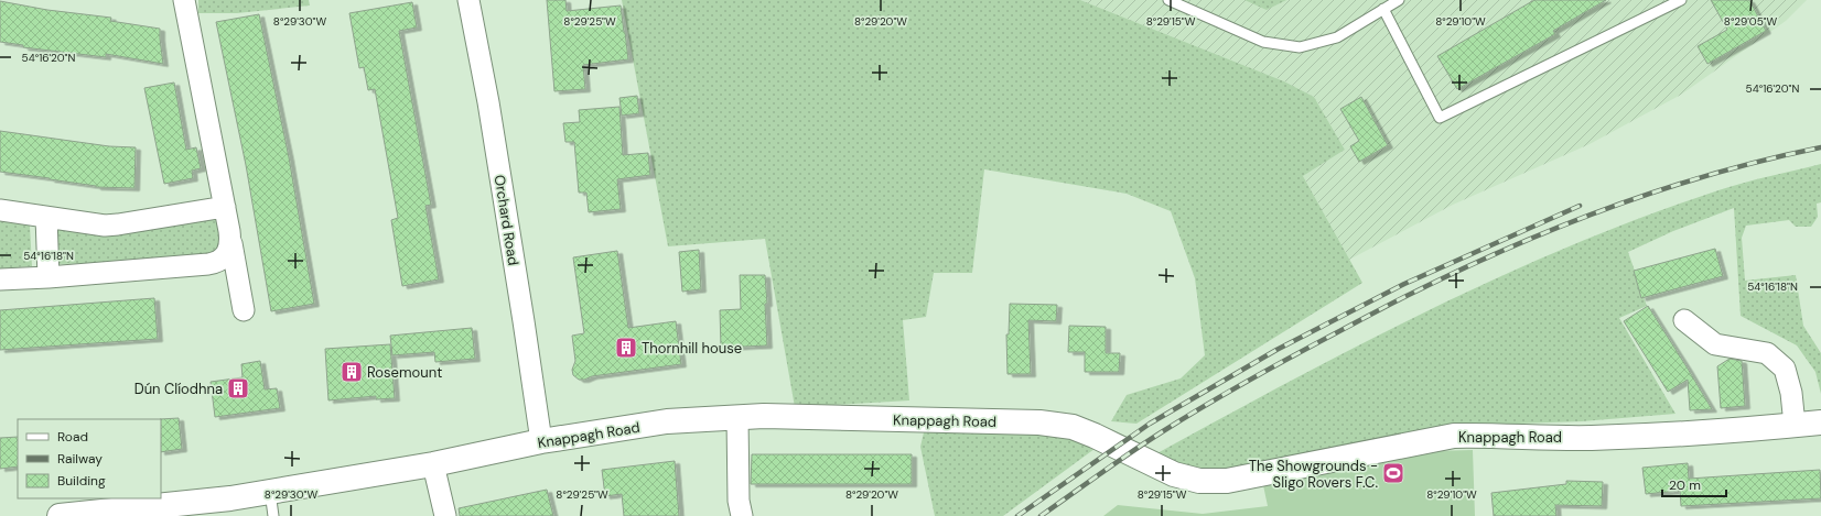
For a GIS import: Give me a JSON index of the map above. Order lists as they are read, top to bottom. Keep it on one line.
{"streets":{"main road":["Knappagh Road"],"street":["Orchard Road"]},"crossings":[["Orchard Road","Knappagh Road"]],"places":{"building":["Thornhill house","Rosemount","Dún Clíodhna"],"sports":["The Showgrounds - Sligo Rovers F.C."]},"legend":["Road","Railway","Building"],"scale_bar":"20 m","coordinates":["8°29'30\"W","8°29'25\"W","8°29'20\"W","8°29'15\"W","8°29'10\"W","8°29'05\"W","54°16'20\"N","54°16'18\"N"]}
